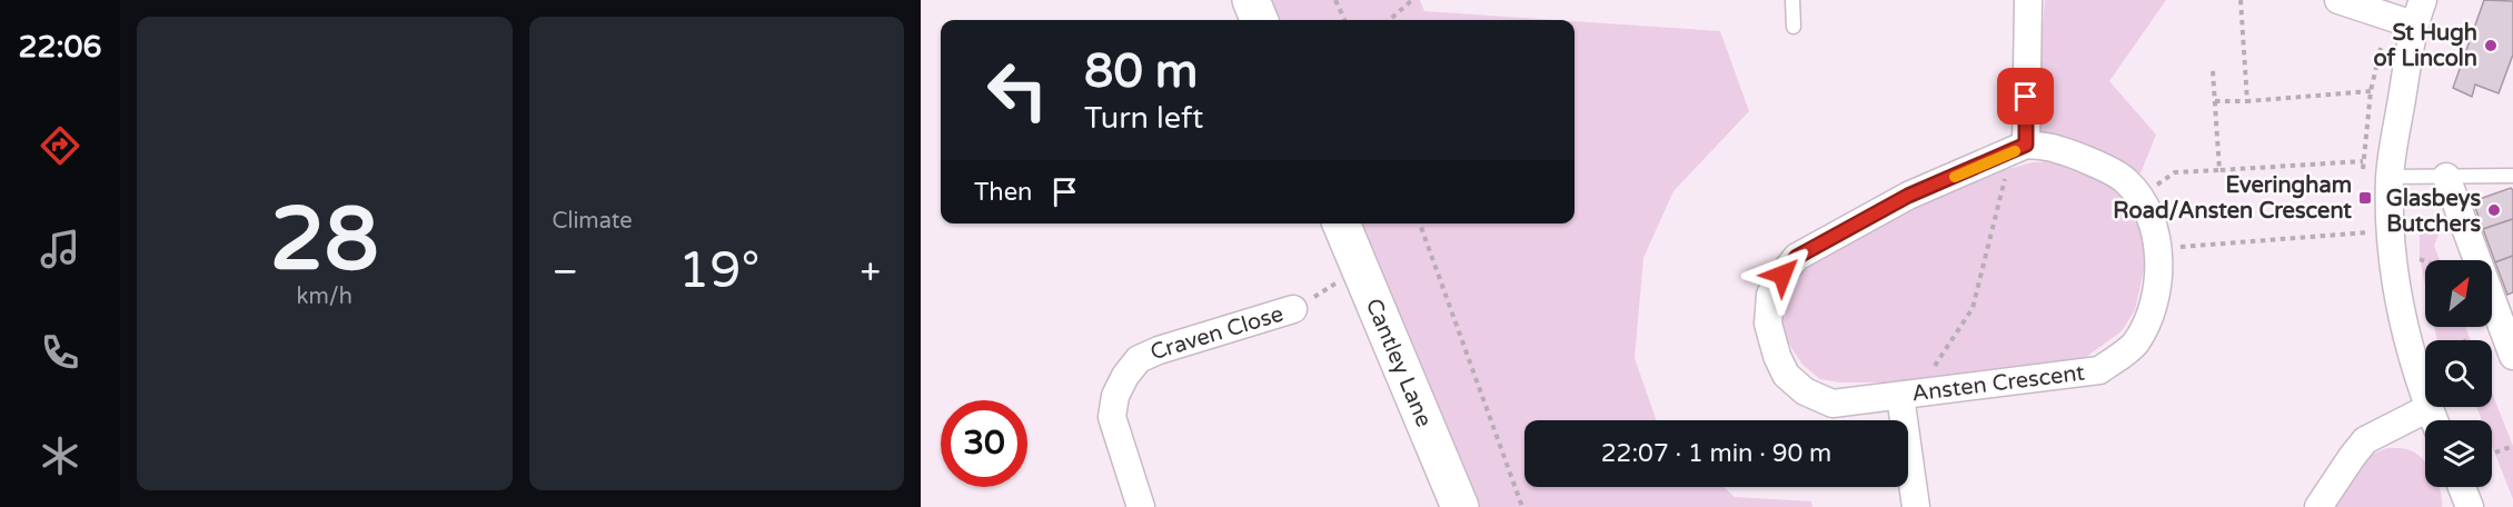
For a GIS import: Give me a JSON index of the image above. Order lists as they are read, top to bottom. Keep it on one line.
{"streets":{"main road":["Cantley Lane"],"street":["Craven Close","Ansten Crescent"]},"places":{"other":["St Hugh of Lincoln","Glasbeys Butchers"],"transit":["Everingham Road/Ansten Crescent"]},"north":"top right","page":{"tabs":"22:06","tile":[["28","km/h"],"Climate"],"turn":["80 m","Turn left"],"then":"Then","heat":["−","19°","+"],"limit":"30","trip":"22:07 · 1 min · 90 m"}}
